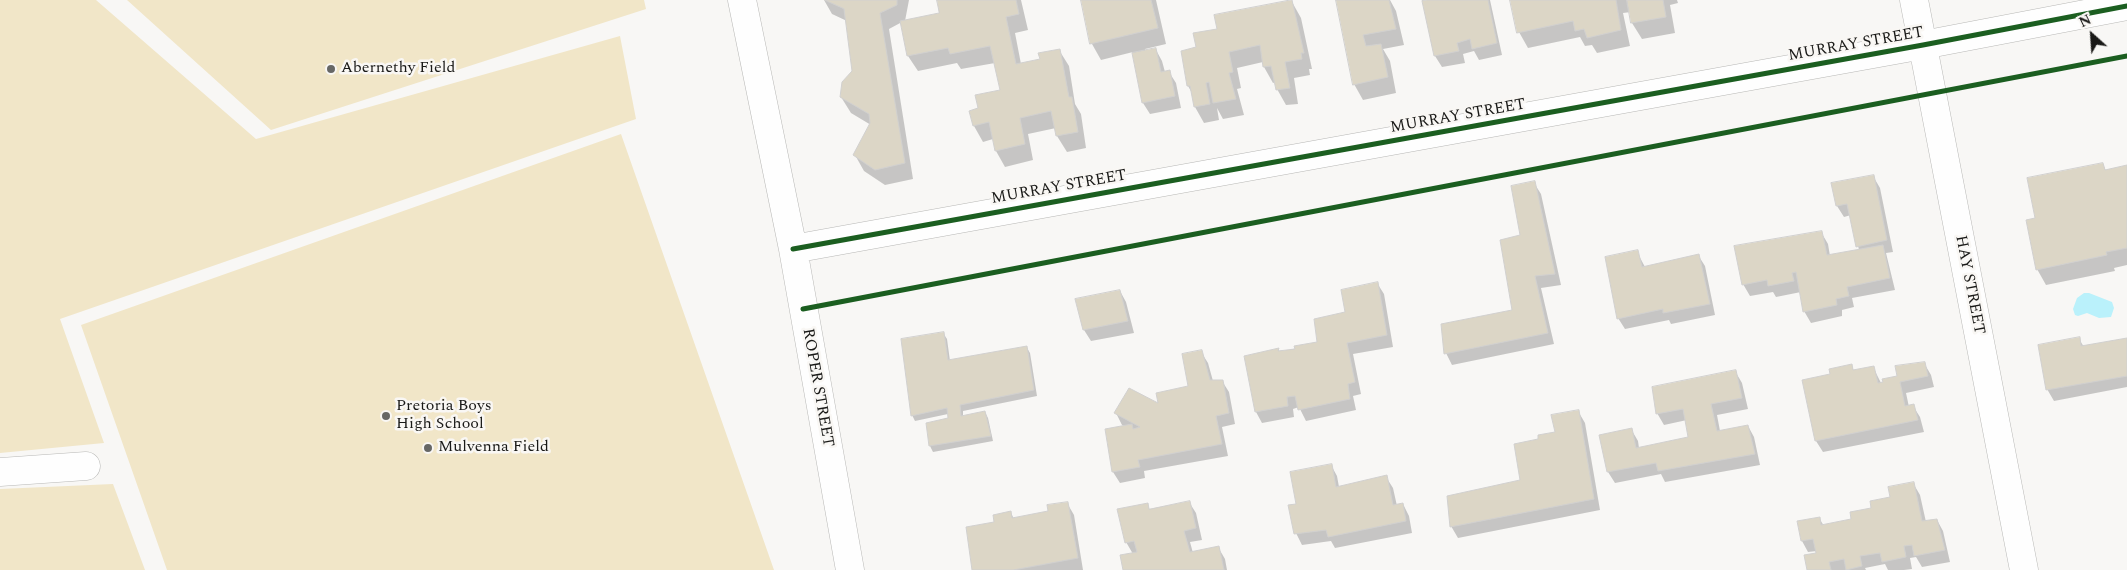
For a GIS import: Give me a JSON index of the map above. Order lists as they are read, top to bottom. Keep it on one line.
{"streets":{"street":["MURRAY STREET","HAY STREET","ROPER STREET"]},"crossings":[["MURRAY STREET","HAY STREET"],["MURRAY STREET","ROPER STREET"]],"places":["Abernethy Field","Pretoria Boys High School","Mulvenna Field"],"north":"top left"}
